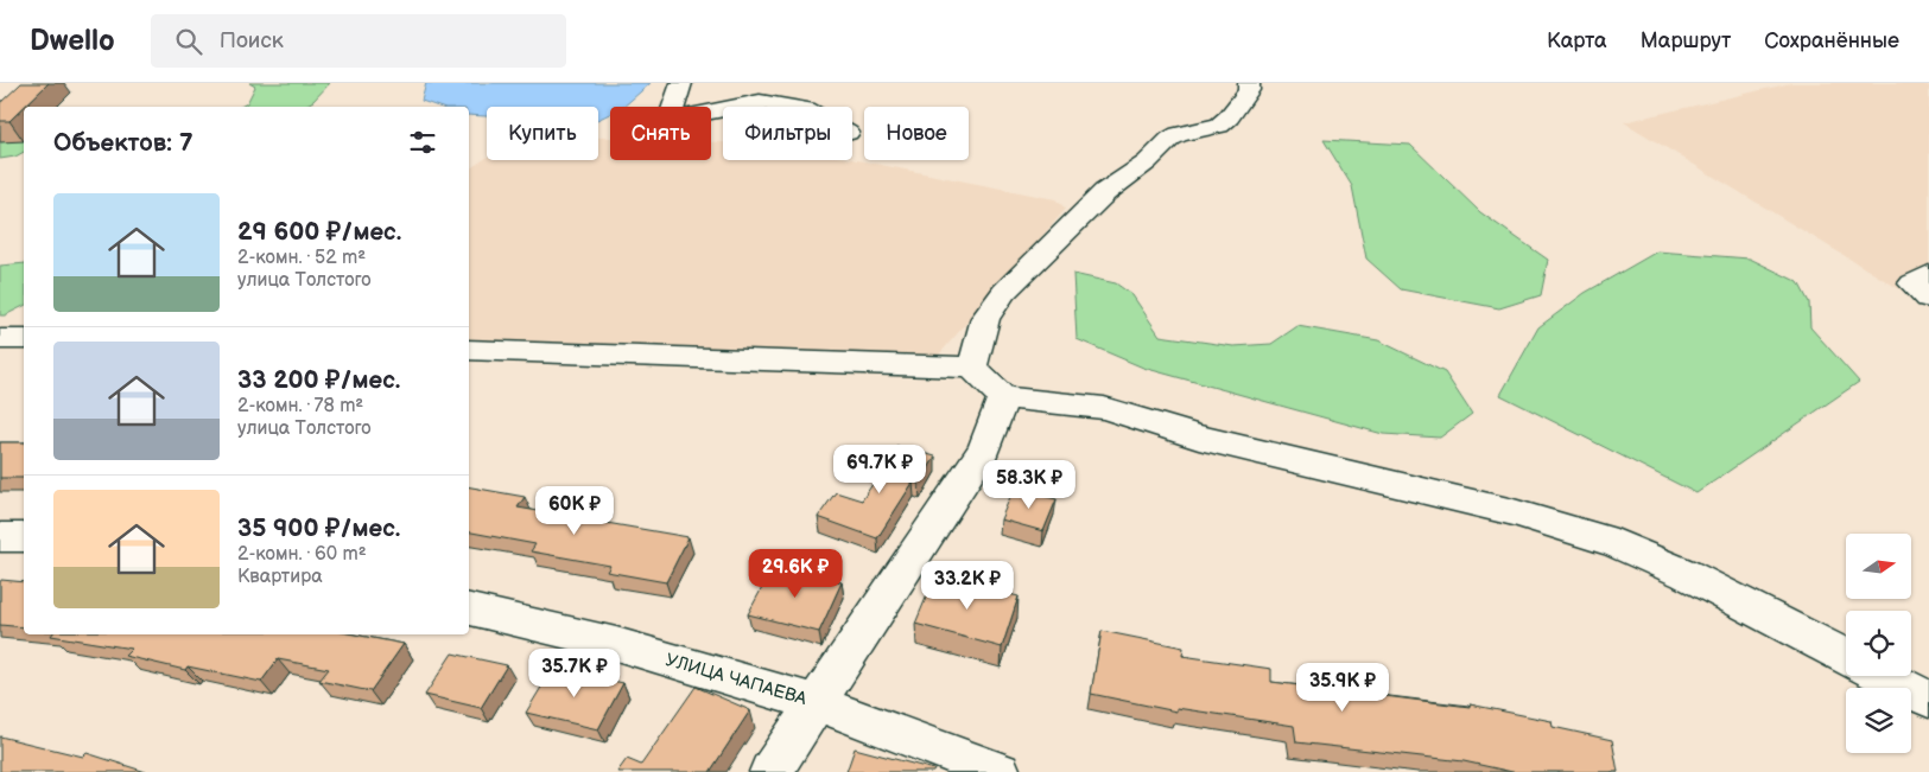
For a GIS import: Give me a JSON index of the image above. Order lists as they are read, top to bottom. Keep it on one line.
{"streets":{"street":["УЛИЦА ЧАПАЕВА"]},"north":"right","page":{"header":"Dwello","search":"Поиск","nav":["Карта","Маршрут","Сохранённые"],"chip":["Купить","Снять","Фильтры","Новое"],"heading":"Объектов: 7","list":[{"name":"29 600 ₽/мес.","note":"2-комн. · 52 m² · улица Толстого"},{"name":"33 200 ₽/мес.","note":"2-комн. · 78 m² · улица Толстого"},{"name":"35 900 ₽/мес.","note":"2-комн. · 60 m² · Квартира"}],"price":["69.7K ₽","58.3K ₽","60K ₽","29.6K ₽","33.2K ₽","35.7K ₽","35.9K ₽"]}}
